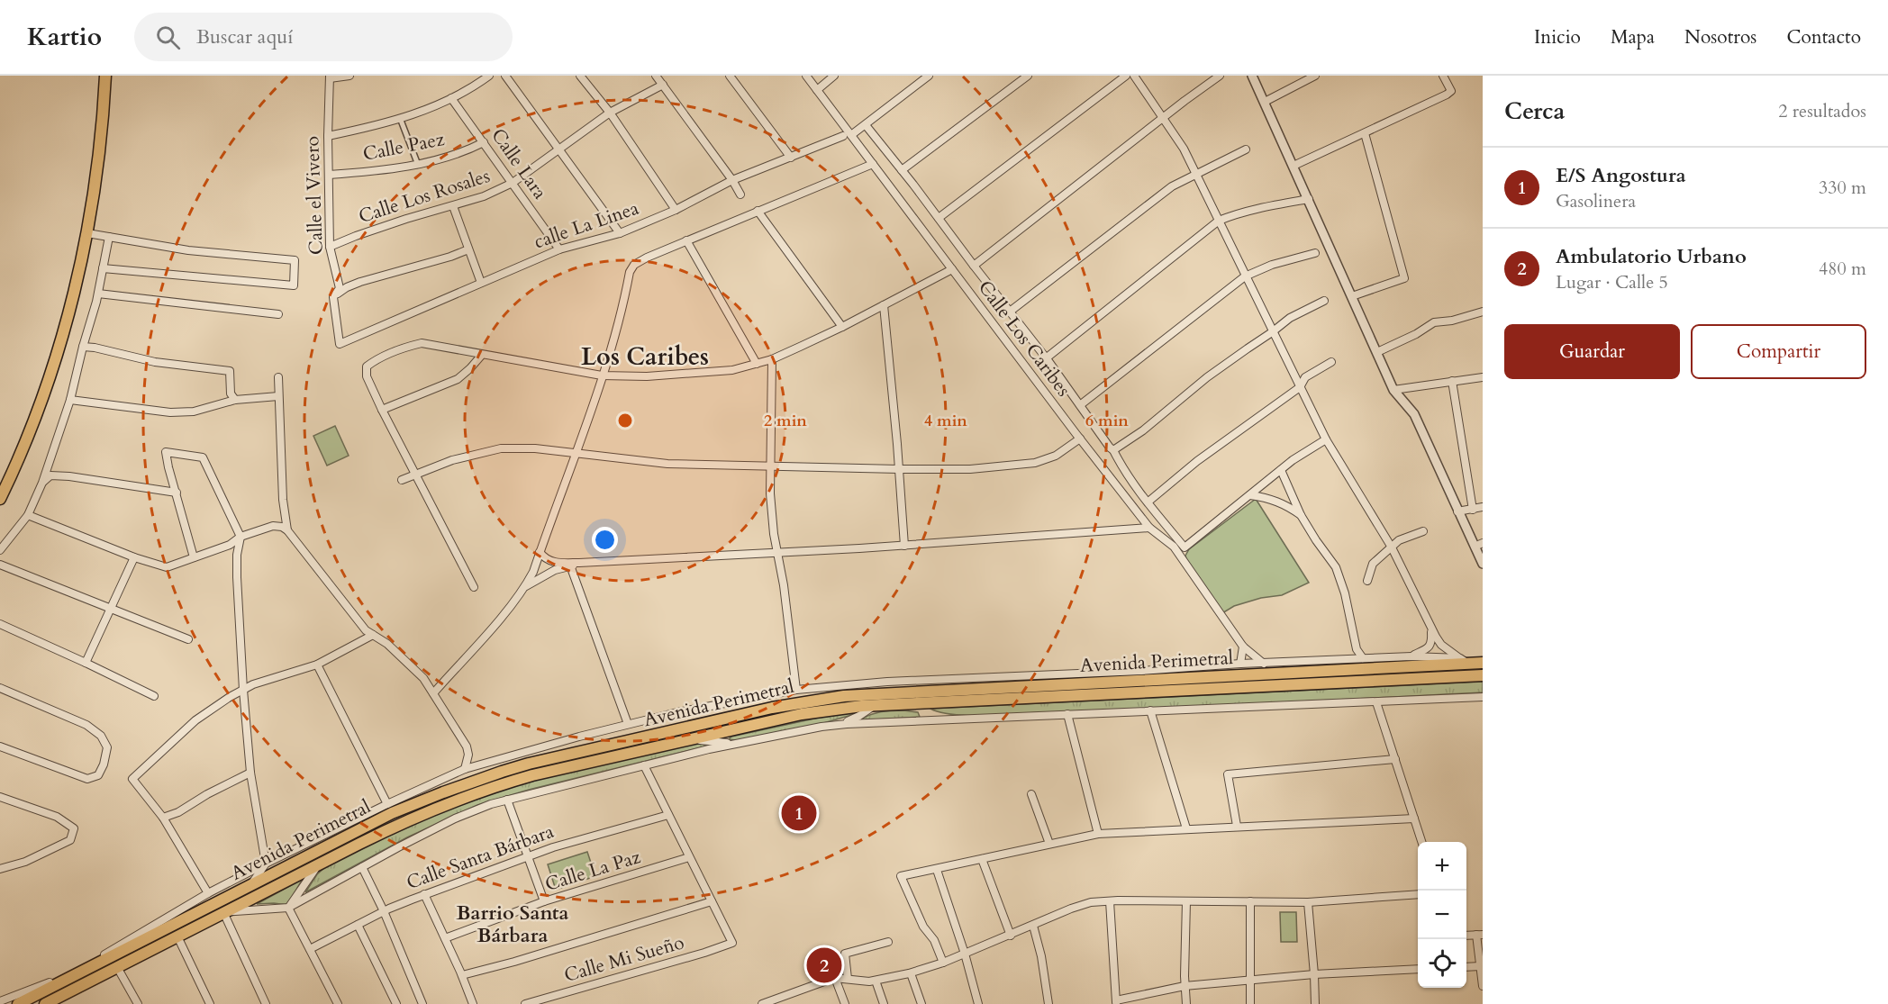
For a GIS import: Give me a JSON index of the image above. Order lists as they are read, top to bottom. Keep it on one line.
{"streets":{"main road":["Avenida Perimetral"],"street":["Calle Paez","Calle Lara","Calle el Vivero","Calle Los Rosales","calle La Linea","Calle Los Caribes","Calle Santa Bárbara","Calle La Paz","Calle Mi Sueño"]},"crossings":[["Calle Paez","Calle Lara"],["Calle Paez","Calle el Vivero"],["Calle Lara","Calle Los Rosales"],["Calle Lara","calle La Linea"],["Calle el Vivero","Calle Los Rosales"],["Calle el Vivero","calle La Linea"]],"districts":["Los Caribes","Barrio Santa Bárbara"],"page":{"header":"Kartio","search":"Buscar aquí","nav":["Inicio","Mapa","Nosotros","Contacto"],"heading":["Cerca","2 resultados"],"list":[{"mark":"1","name":"E/S Angostura","note":"Gasolinera","value":"330 m"},{"mark":"2","name":"Ambulatorio Urbano","note":"Lugar · Calle 5","value":"480 m"}],"buttons":["Guardar","Compartir"],"pins":["1","2"],"map_buttons":["+","−"]},"rings":["2 min","4 min","6 min"]}
